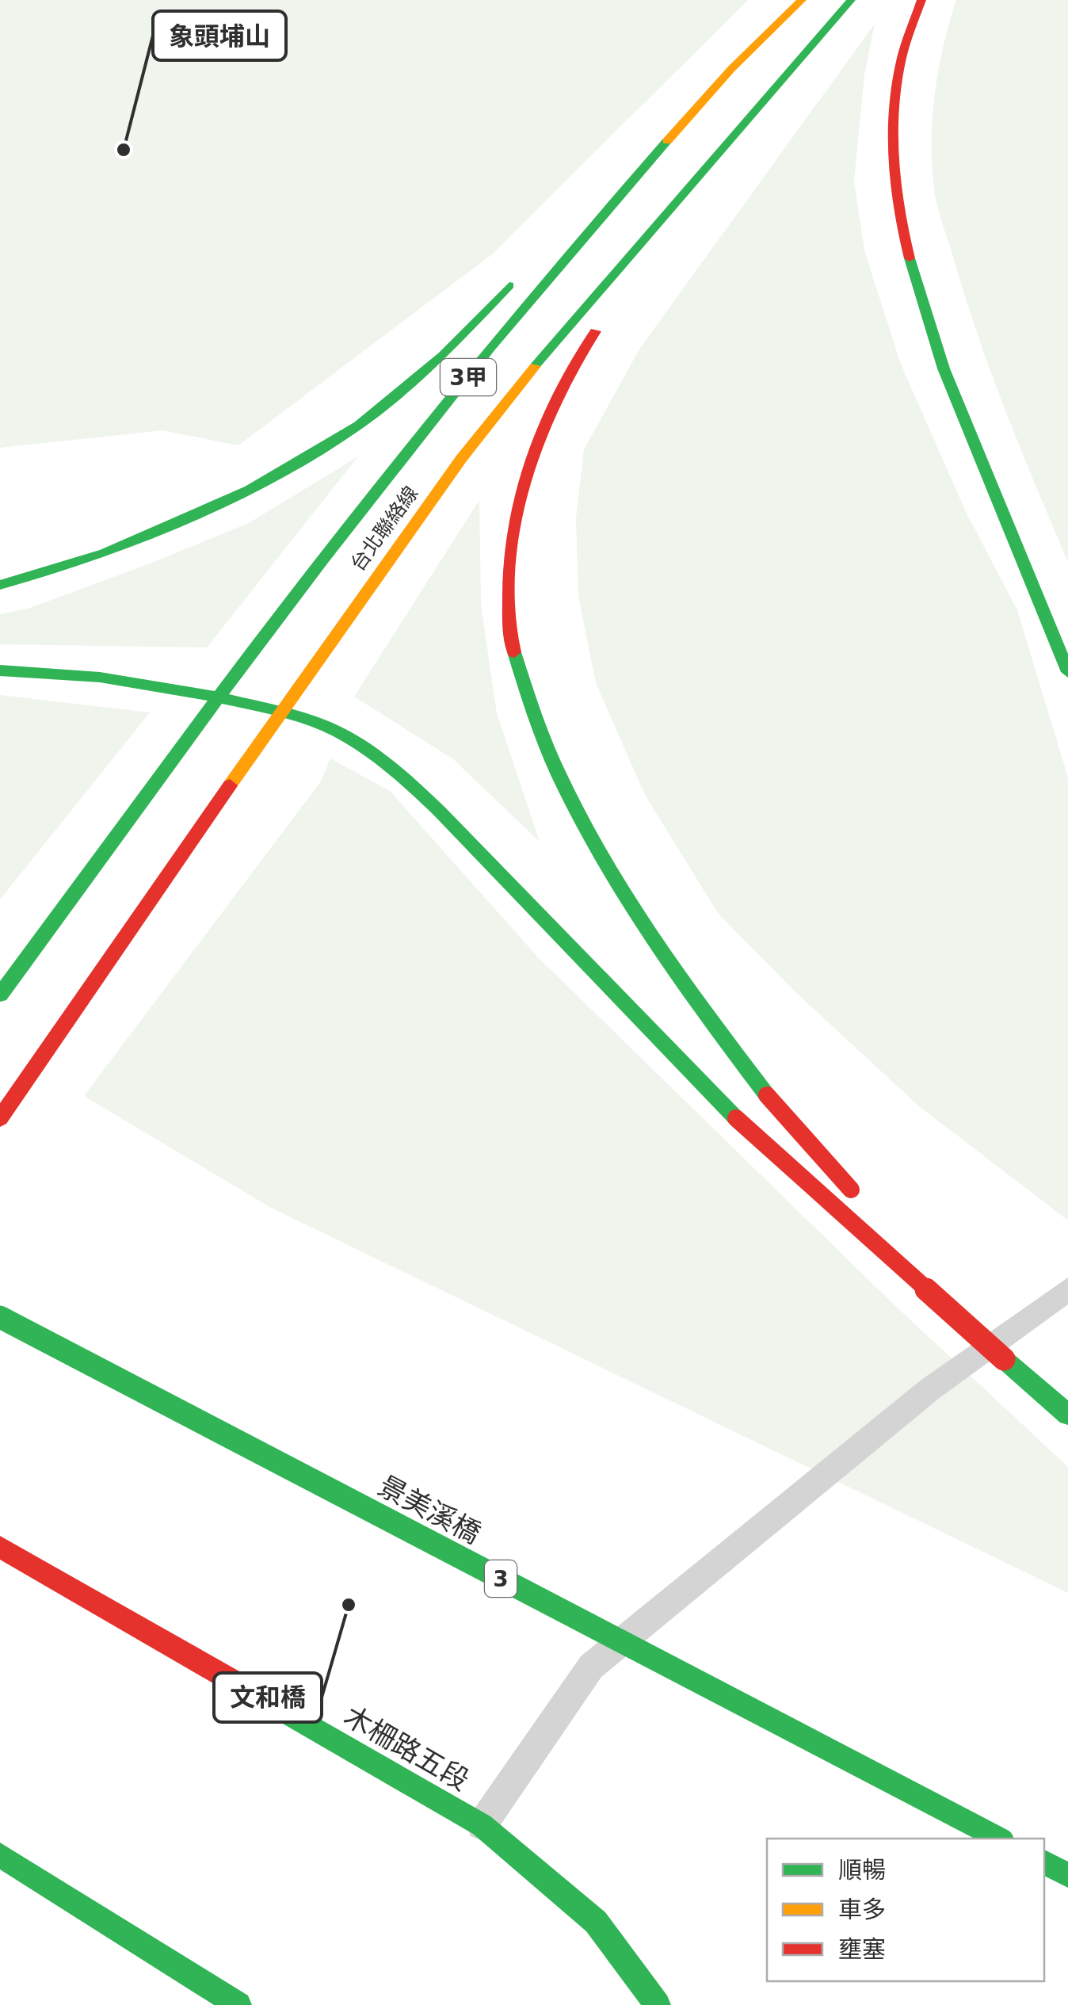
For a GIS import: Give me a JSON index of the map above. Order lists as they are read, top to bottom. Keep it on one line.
{"streets":{"main road":["3甲","台北聯絡線","景美溪橋","3","木柵路五段"]},"places":["象頭埔山","文和橋"],"legend":["順暢","車多","壅塞"]}
